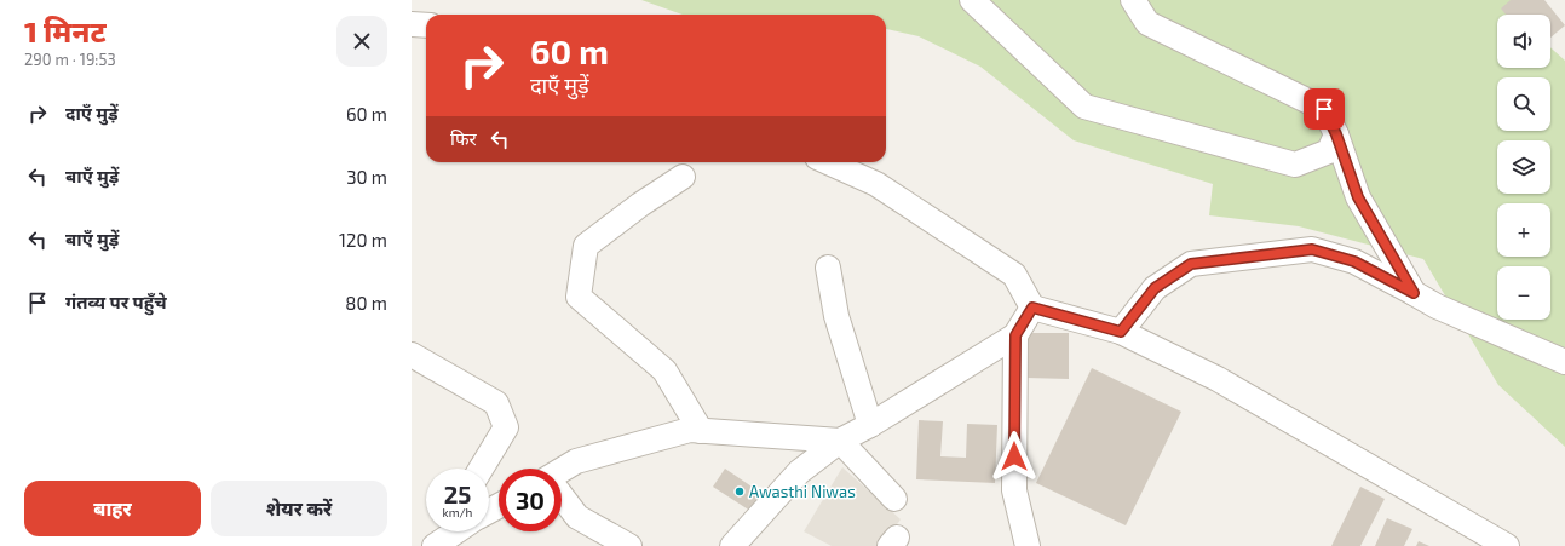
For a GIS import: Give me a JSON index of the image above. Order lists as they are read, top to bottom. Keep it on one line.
{"places":["Awasthi Niwas"],"page":{"heading":["1 मिनट","290 m · 19:53"],"map_buttons":["+","−"],"turn":["60 m","दाएँ मुड़ें"],"list":[{"name":"दाएँ मुड़ें","value":"60 m"},{"name":"बाएँ मुड़ें","value":"30 m"},{"name":"बाएँ मुड़ें","value":"120 m"},{"name":"गंतव्य पर पहुँचे","value":"80 m"}],"then":"फिर","speed":"25 km/h","limit":"30","buttons":["बाहर","शेयर करें"]}}
